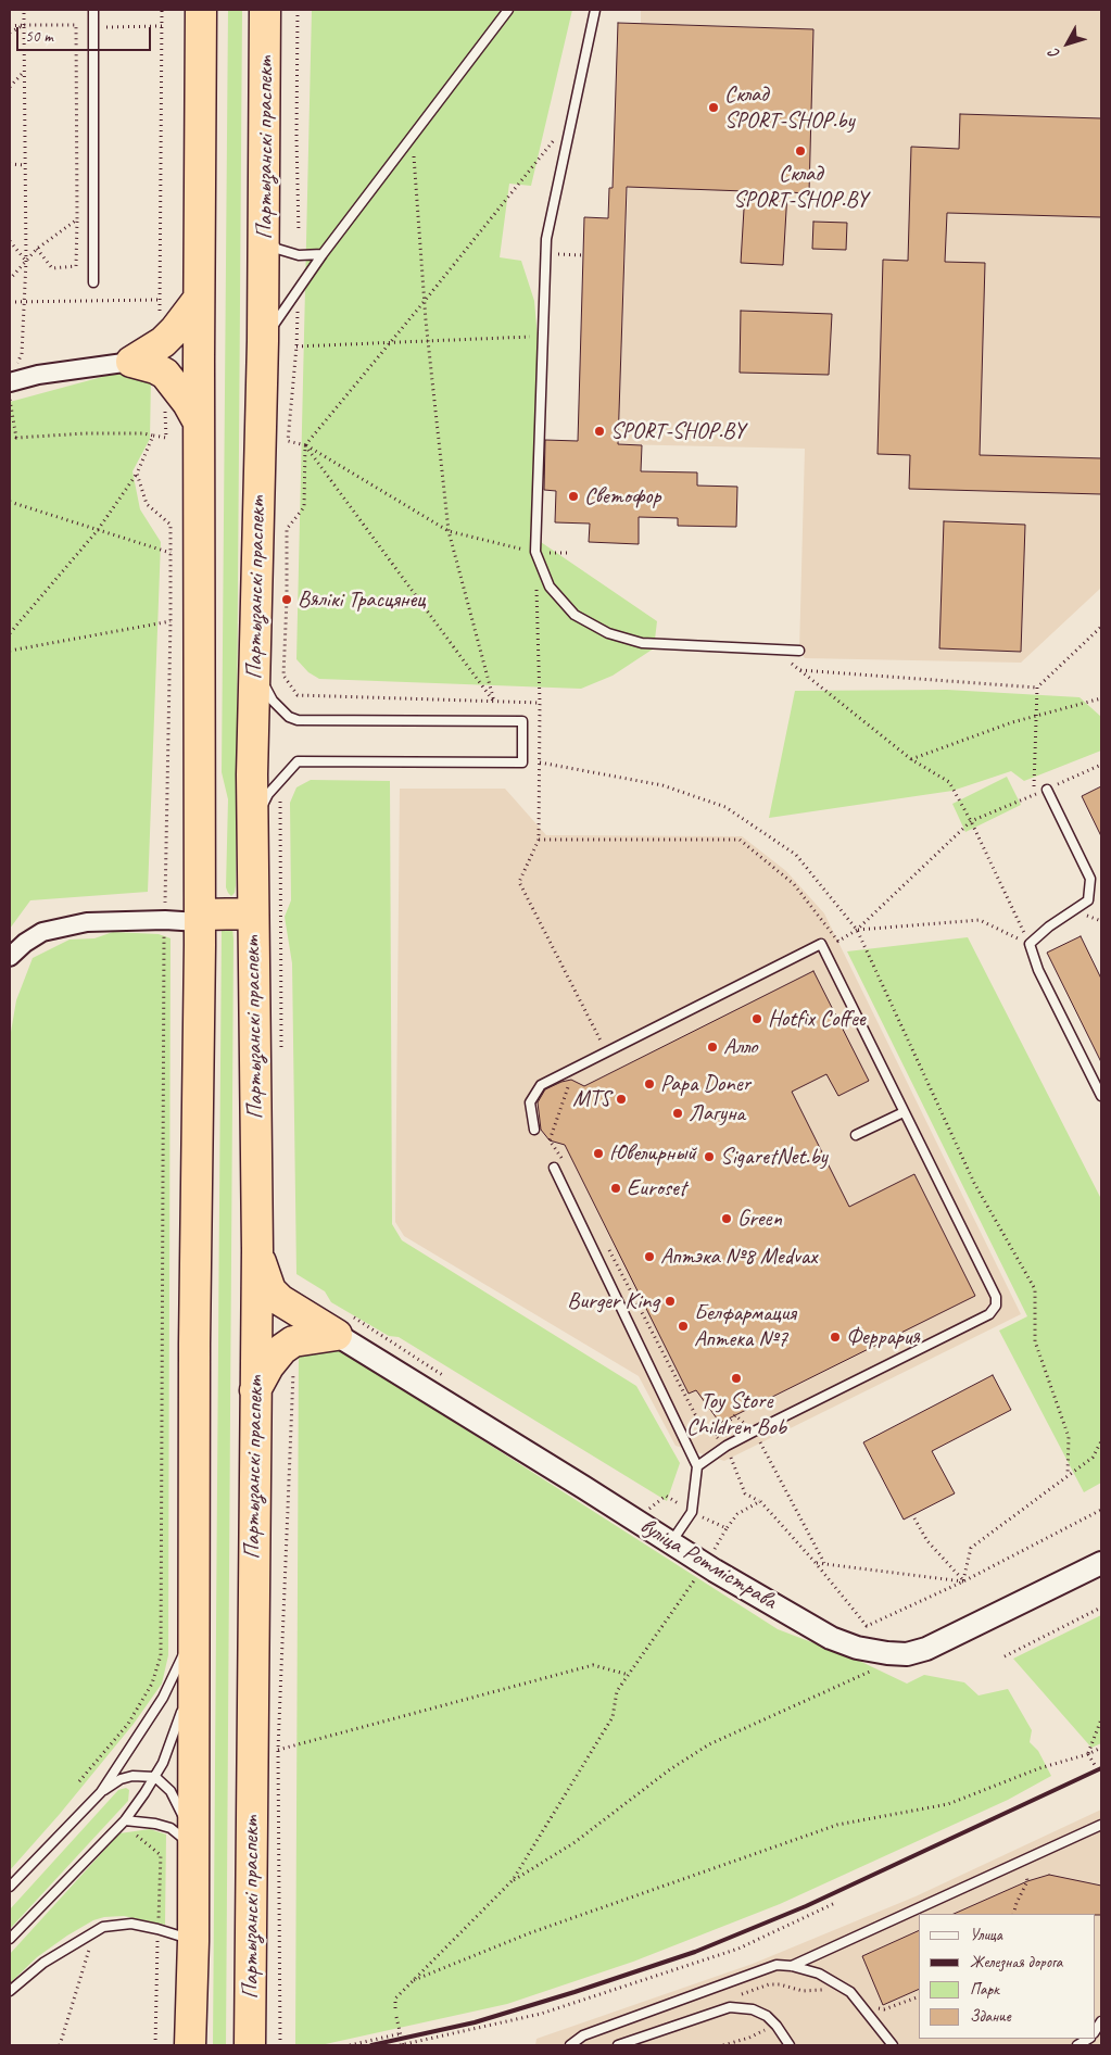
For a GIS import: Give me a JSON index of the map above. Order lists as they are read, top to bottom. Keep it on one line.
{"streets":{"highway":["Партызанскі праспект"],"street":["вуліца Ротмістрава"]},"places":["Склад SPORT-SHOP.by","Склад SPORT-SHOP.BY","SPORT-SHOP.BY","Светофор","Вялікі Трасцянец","Hotfix Coffee","Алло","Papa Doner","MTS","Лагуна","Ювелирный","SigaretNet.by","Euroset","Green","Аптэка №8 Medvax","Burger King","Белфармация Аптека №7","Феррария","Toy Store Children Bob"],"legend":["Улица","Железная дорога","Парк","Здание"],"scale_bar":"50 m","north":"bottom left"}
